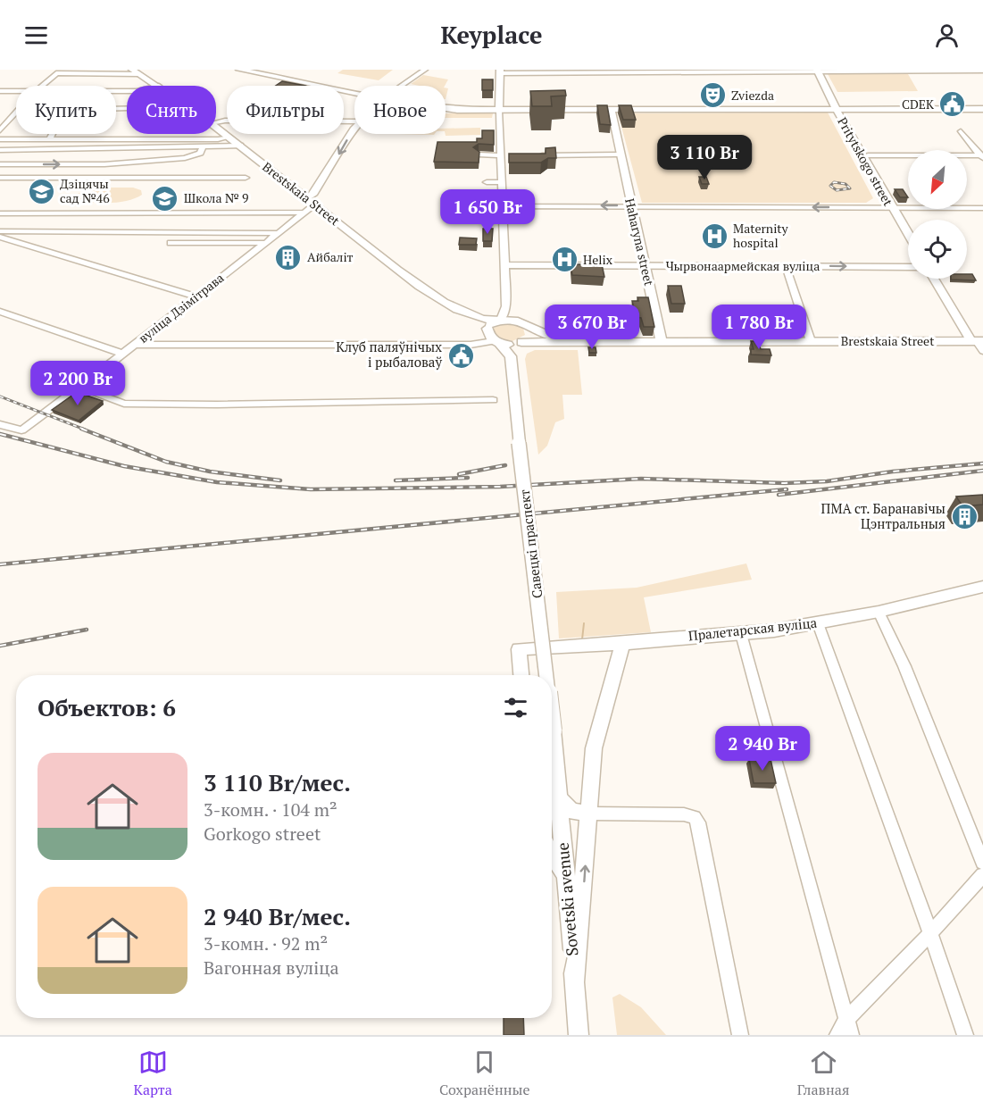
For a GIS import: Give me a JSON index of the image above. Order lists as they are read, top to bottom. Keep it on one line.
{"streets":{"main road":["Pritytskogo street","Brestskaia Street","Haharyna street","Савецкі праспект","Пралетарская вуліца","Sovetski avenue"],"street":["Чырвонаармейская вуліца","вуліца Дзімітрава"]},"crossings":[["Brestskaia Street","Haharyna street"],["Brestskaia Street","вуліца Дзімітрава"],["Haharyna street","Чырвонаармейская вуліца"],["Савецкі праспект","Sovetski avenue"]],"places":{"theatre":["Zviezda"],"public building":["CDEK","Клуб паляўнічых і рыбаловаў"],"school or university":["Дзіцячы сад №46","Школа № 9"],"hospital":["Maternity hospital","Helix"],"building":["Айбаліт","ПМА ст. Баранавічы Цэнтральныя"]},"north":"bottom left","page":{"header":"Keyplace","chip":["Купить","Снять","Фильтры","Новое"],"price":["3 110 Br","1 650 Br","3 670 Br","1 780 Br","2 200 Br","2 940 Br"],"heading":"Объектов: 6","list":[{"name":"3 110 Br/мес.","note":"3-комн. · 104 m² · Gorkogo street"},{"name":"2 940 Br/мес.","note":"3-комн. · 92 m² · Вагонная вуліца"}],"tabs":["Карта","Сохранённые","Главная"]}}
